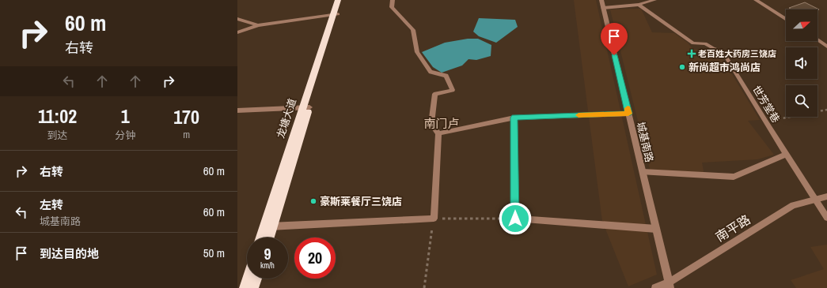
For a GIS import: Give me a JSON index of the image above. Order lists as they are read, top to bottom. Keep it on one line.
{"streets":{"highway":["龙塘大道"],"street":["世芳堂巷","城基南路","南平路"]},"crossings":[["世芳堂巷","南平路"],["城基南路","南平路"]],"districts":["南门卢"],"places":{"health":["老百姓大药房三饶店"],"other":["新尚超市鸿尚店","豪斯莱餐厅三饶店"]},"north":"right","page":{"turn":["60 m","右转"],"eta":["11:02","到达","1","分钟","170","m"],"list":[{"name":"右转","value":"60 m"},{"name":"左转","note":"城基南路","value":"60 m"},{"name":"到达目的地","value":"50 m"}],"speed":"9 km/h","limit":"20"}}
